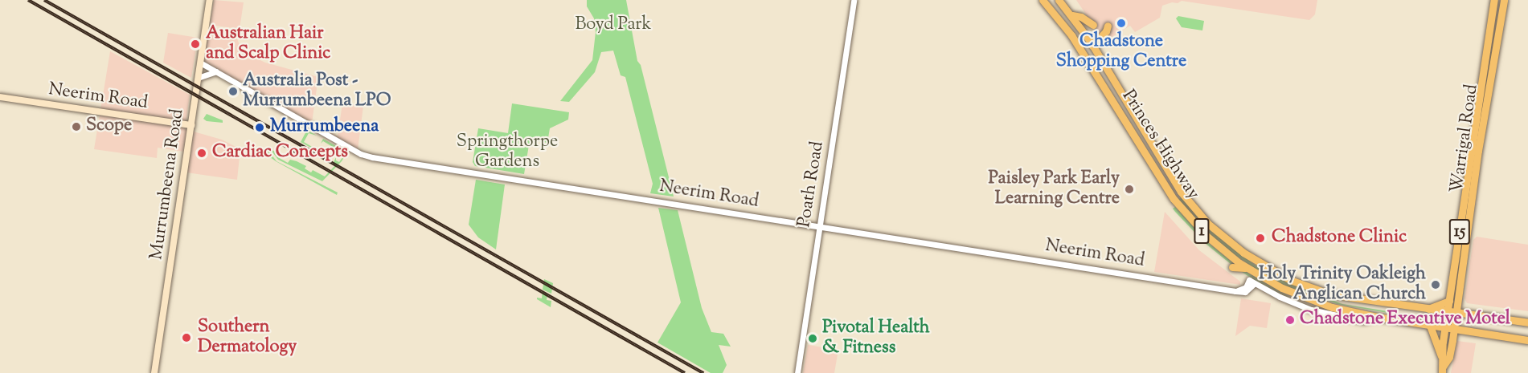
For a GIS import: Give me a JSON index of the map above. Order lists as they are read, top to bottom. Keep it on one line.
{"streets":{"highway":["Warrigal Road","Princes Highway","1","15"],"main road":["Neerim Road","Murrumbeena Road"],"street":["Poath Road"]},"crossings":[["Neerim Road","Princes Highway"],["Neerim Road","Murrumbeena Road"],["Neerim Road","Poath Road"],["Warrigal Road","Princes Highway"]],"parks":["Boyd Park","Springthorpe Gardens"],"places":["Chadstone Shopping Centre","Australian Hair and Scalp Clinic","Australia Post - Murrumbeena LPO","Scope","Murrumbeena","Cardiac Concepts","Paisley Park Early Learning Centre","Chadstone Clinic","Holy Trinity Oakleigh Anglican Church","Chadstone Executive Motel","Southern Dermatology","Pivotal Health & Fitness"]}
